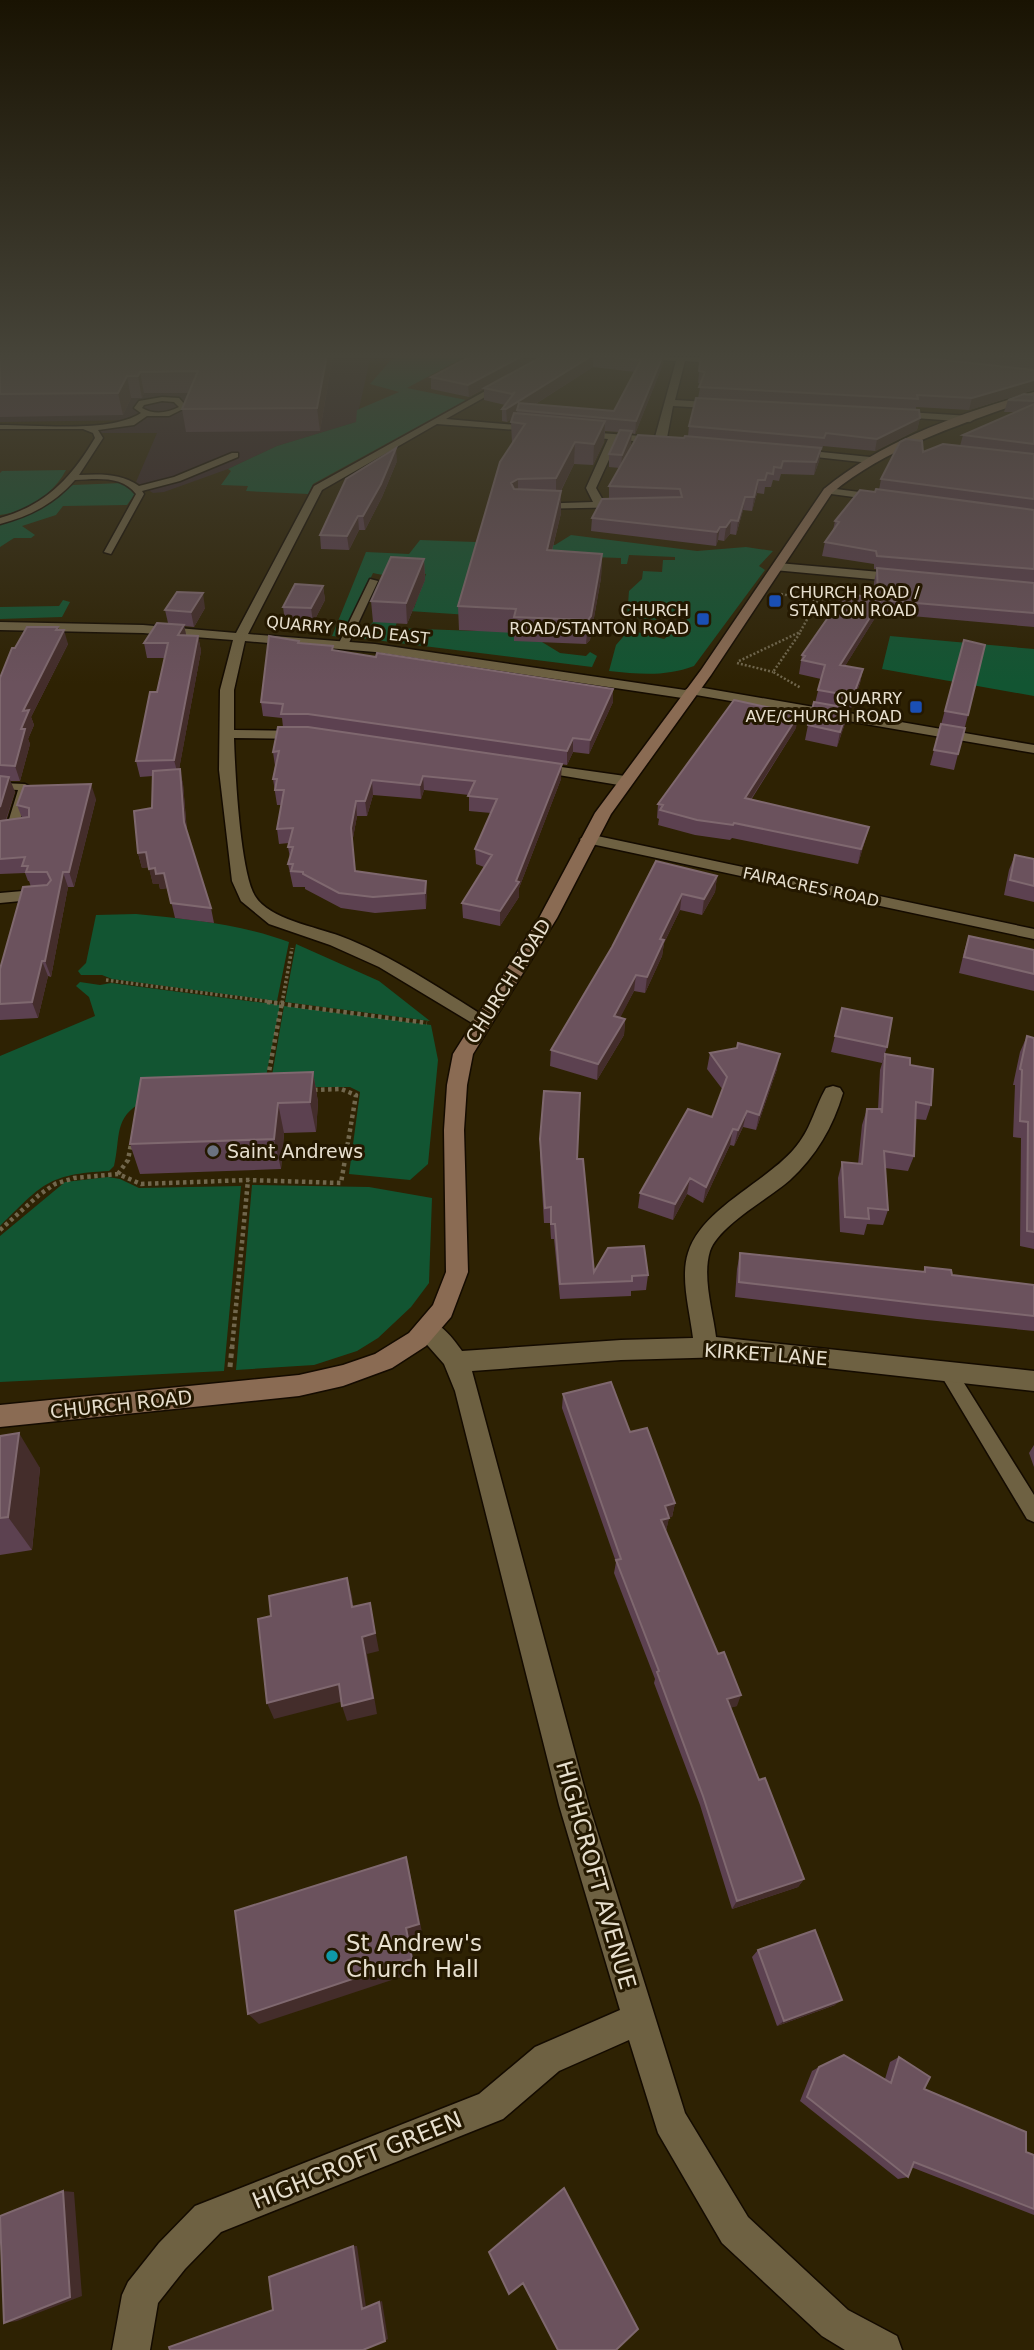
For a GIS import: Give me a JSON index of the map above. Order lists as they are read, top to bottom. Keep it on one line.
{"streets":{"main road":["CHURCH ROAD"],"street":["QUARRY ROAD EAST","FAIRACRES ROAD","KIRKET LANE","HIGHCROFT AVENUE","HIGHCROFT GREEN"]},"crossings":[["QUARRY ROAD EAST","CHURCH ROAD"],["FAIRACRES ROAD","CHURCH ROAD"],["CHURCH ROAD","HIGHCROFT AVENUE"],["KIRKET LANE","HIGHCROFT AVENUE"],["HIGHCROFT AVENUE","HIGHCROFT GREEN"]],"places":{"transit":["CHURCH ROAD / STANTON ROAD","CHURCH ROAD/STANTON ROAD","QUARRY AVE/CHURCH ROAD"],"other":["Saint Andrews","St Andrew's Church Hall"]}}
